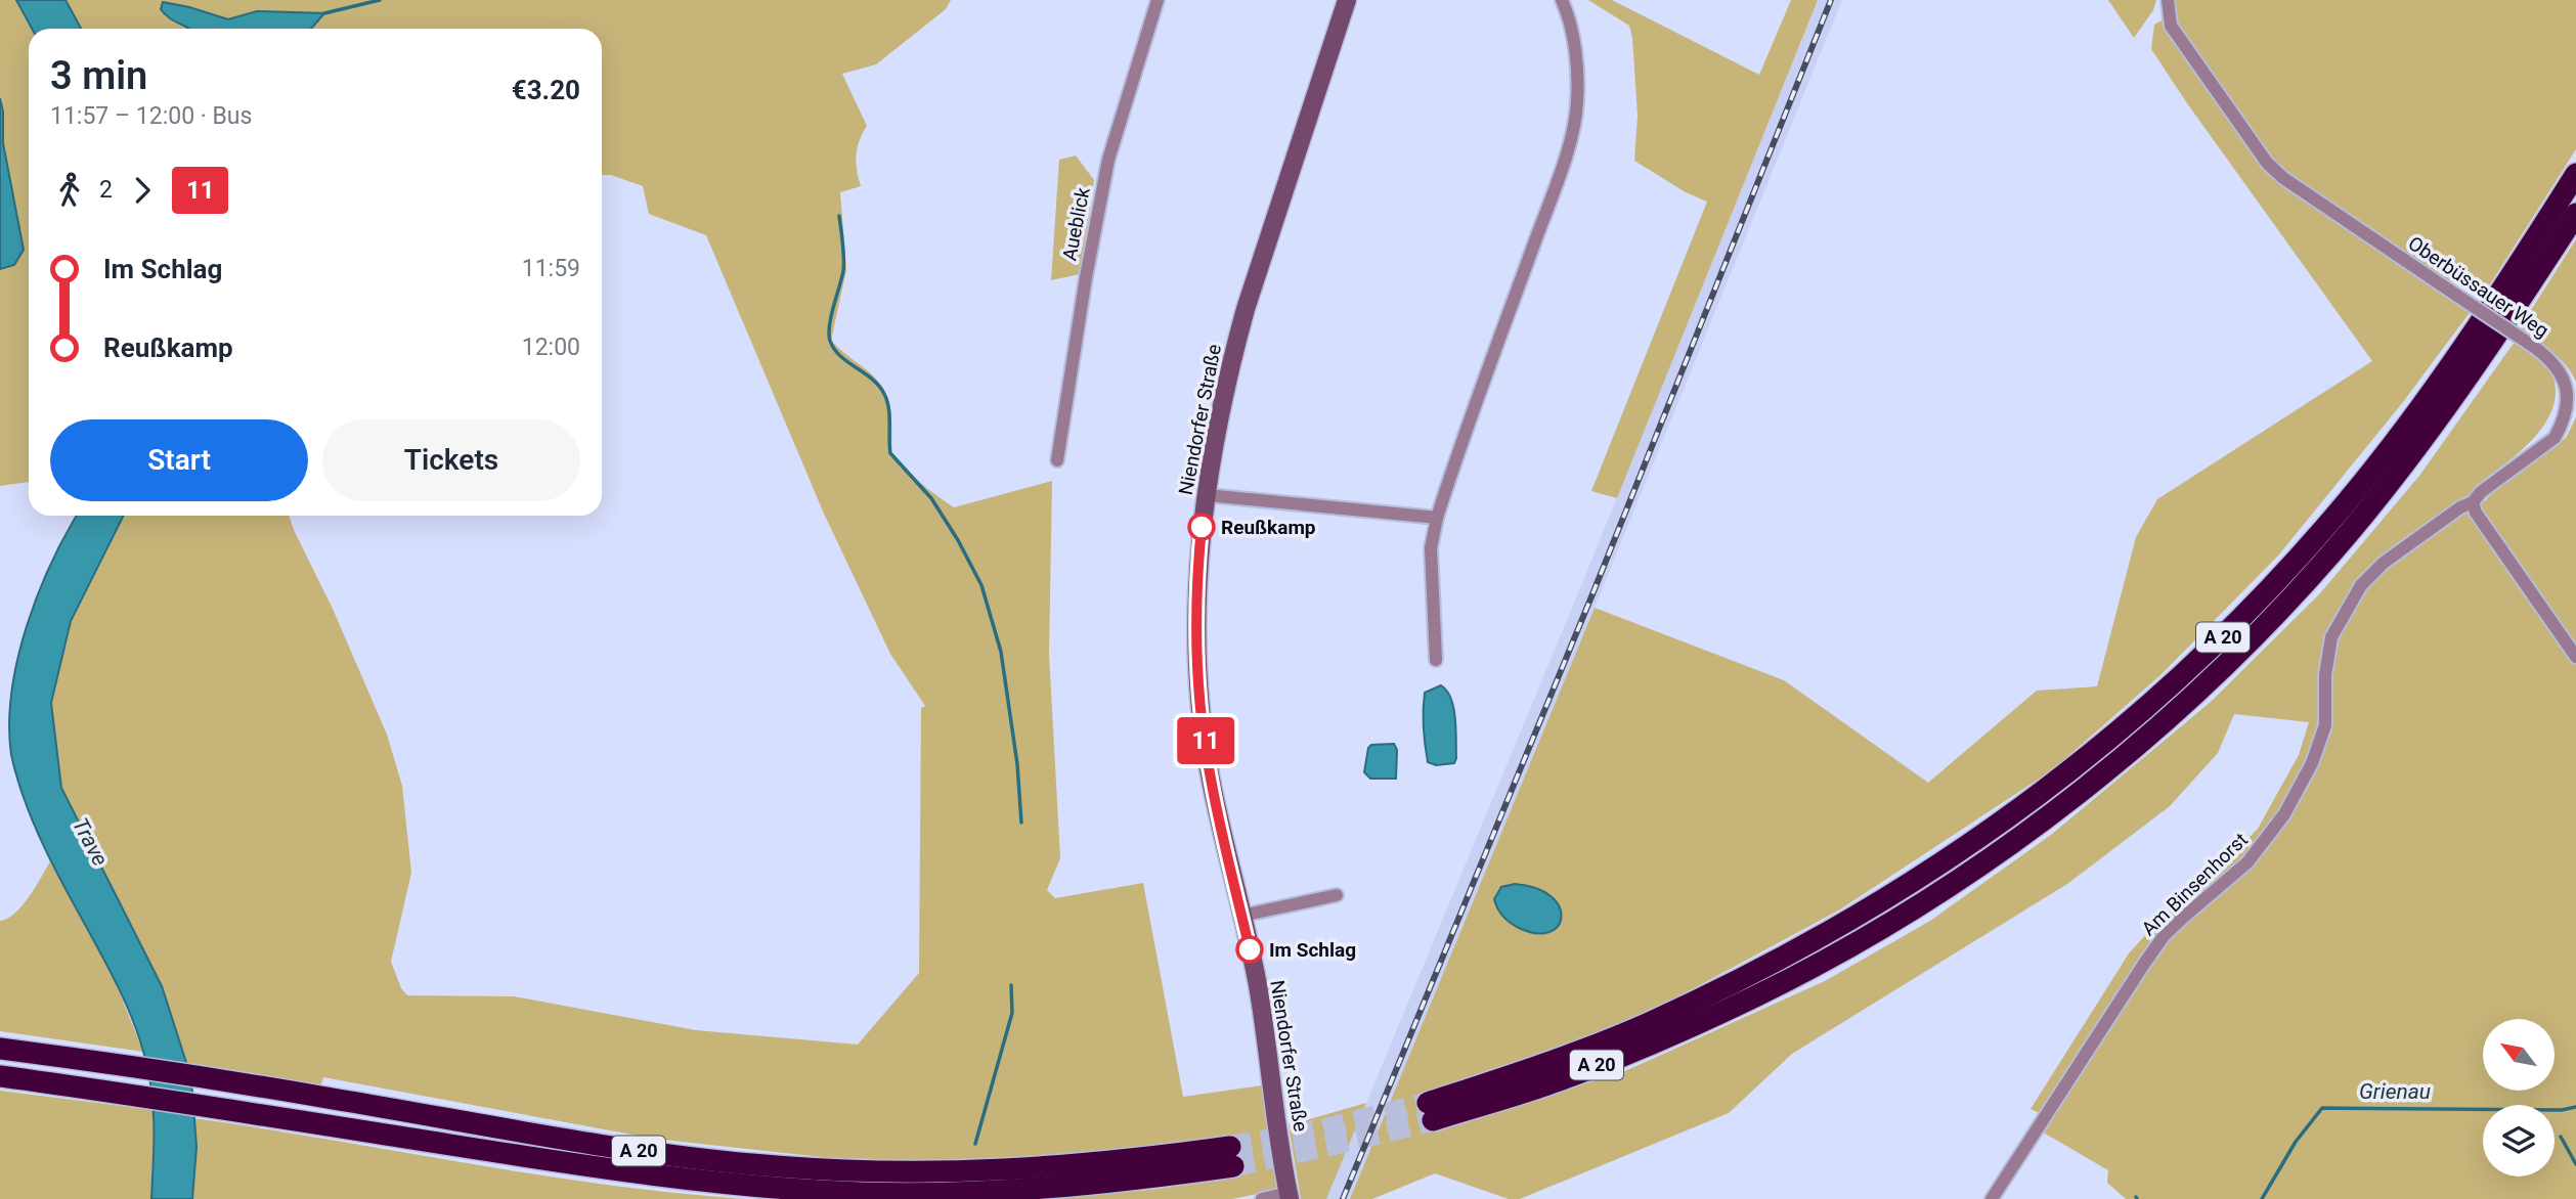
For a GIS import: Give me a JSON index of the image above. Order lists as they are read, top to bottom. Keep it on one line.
{"streets":{"highway":["A 20"],"main road":["Niendorfer Straße"],"street":["Aueblick","Oberbüssauer Weg","Am Binsenhorst"]},"crossings":[["Oberbüssauer Weg","Am Binsenhorst"]],"water":["Trave","Grienau"],"places":["Reußkamp","Im Schlag"],"lines":["bus line 11"],"north":"top left","page":{"on_map":"11","heading":["3 min","11:57 – 12:00 · Bus","€3.20"],"legs":["2","11"],"list":[{"name":"Im Schlag","value":"11:59"},{"name":"Reußkamp","value":"12:00"}],"buttons":["Start","Tickets"]}}
